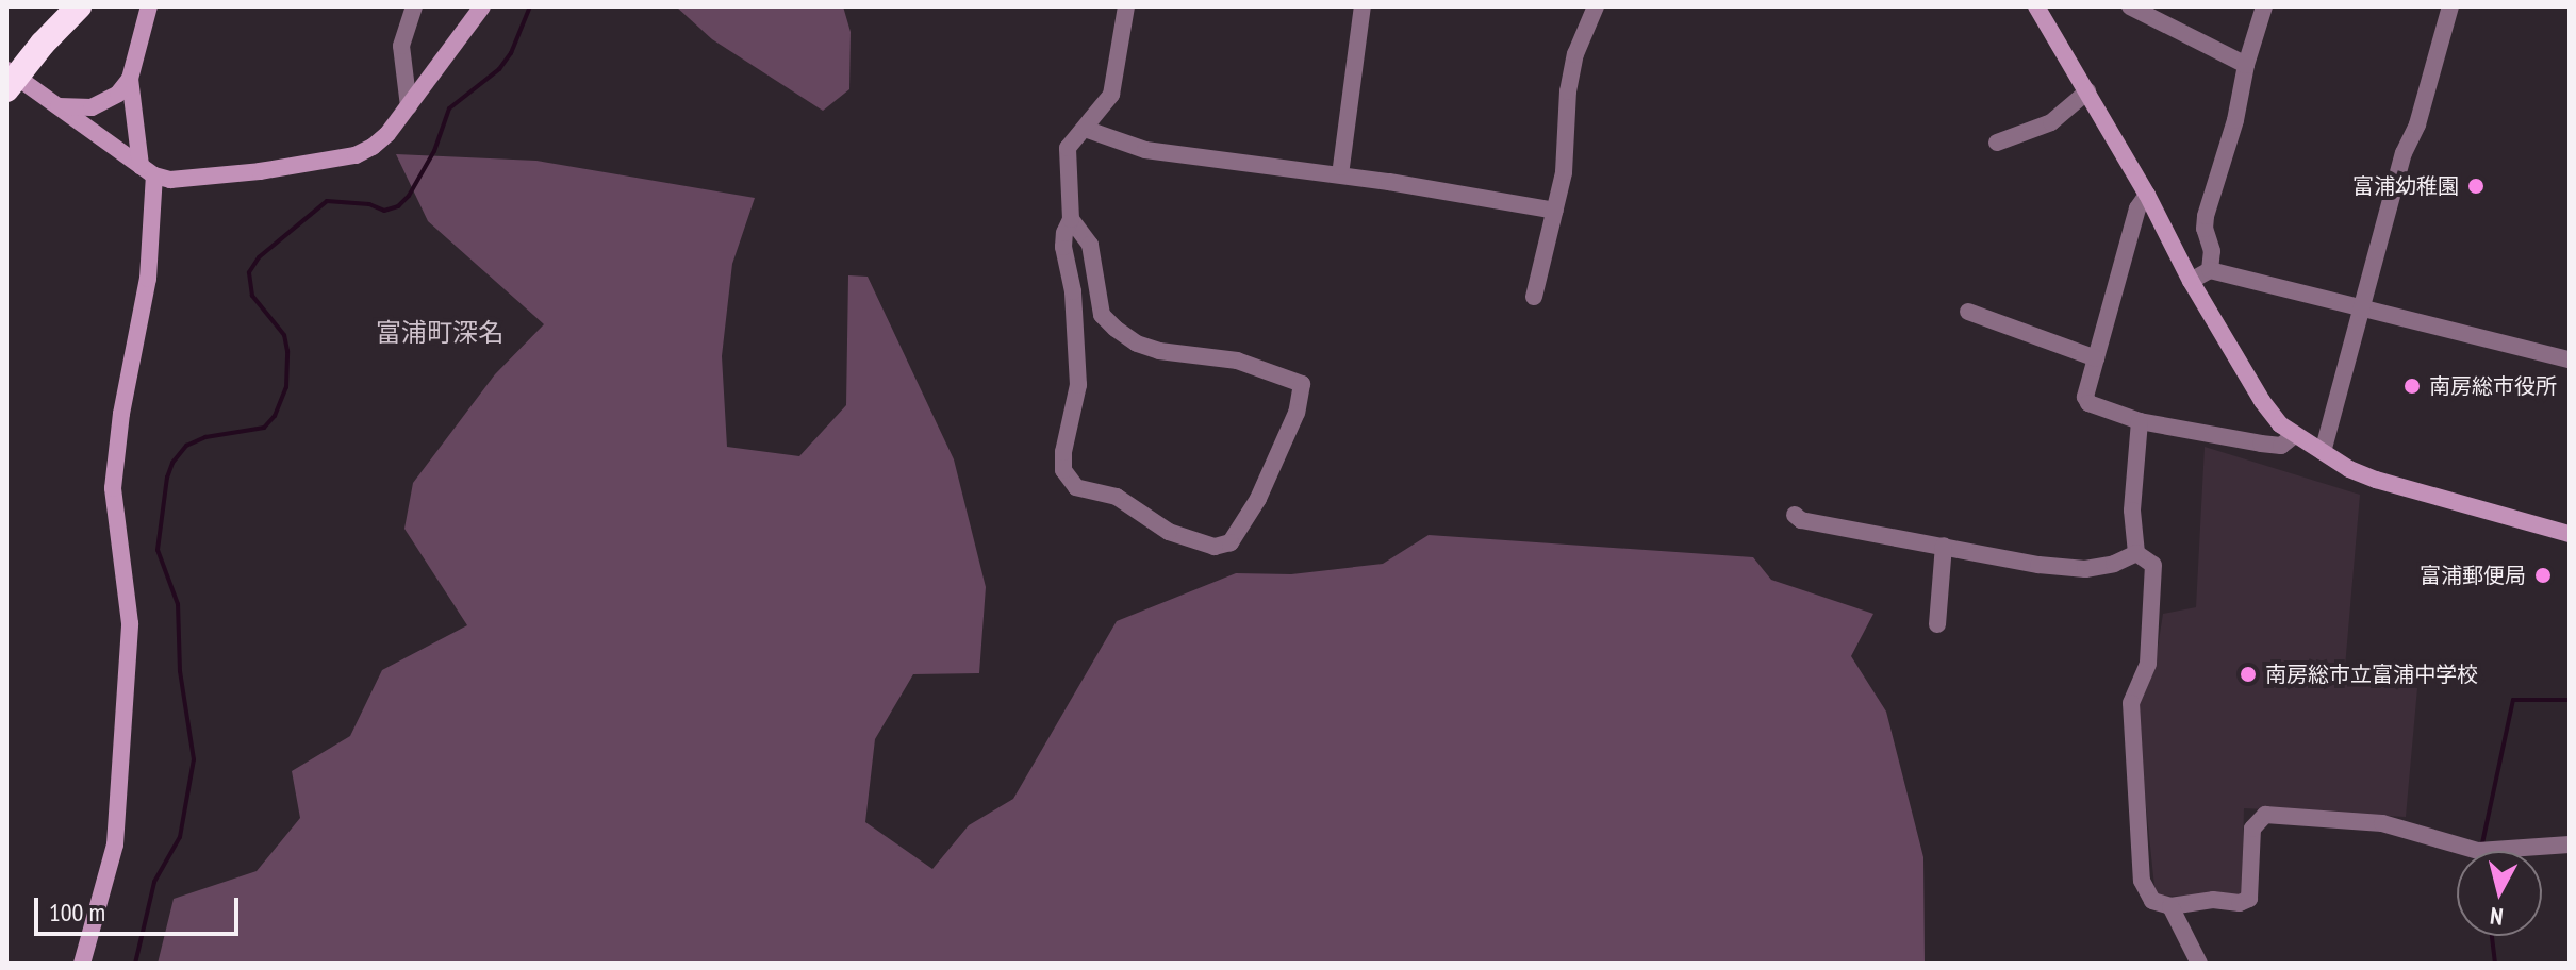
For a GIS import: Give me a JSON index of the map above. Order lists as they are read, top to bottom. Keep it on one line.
{"districts":["富浦町深名"],"places":["富浦幼稚園","南房総市役所","富浦郵便局","南房総市立富浦中学校"],"scale_bar":"100 m","north":"bottom"}
